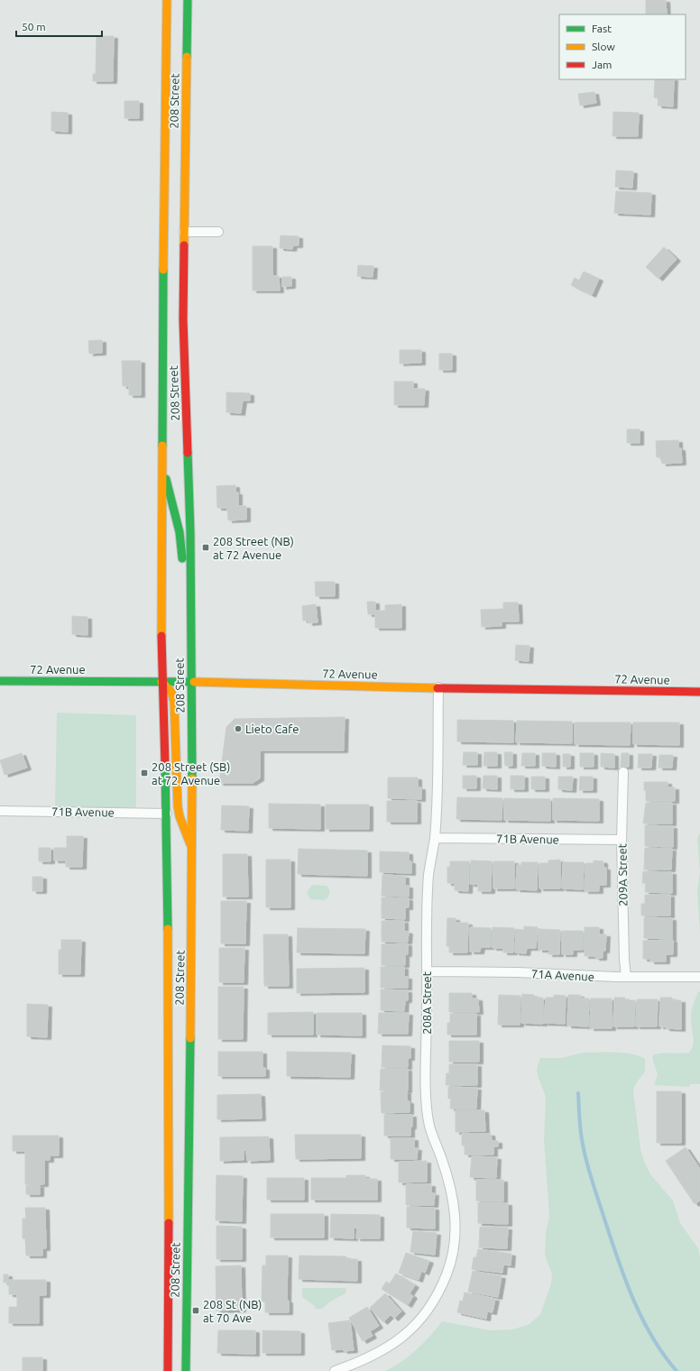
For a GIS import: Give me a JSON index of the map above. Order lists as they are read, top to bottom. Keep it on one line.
{"streets":{"main road":["208 Street","72 Avenue"],"street":["71B Avenue","209A Street","71A Avenue","208A Street"]},"crossings":[["208 Street","72 Avenue"],["208 Street","71B Avenue"],["72 Avenue","208A Street"],["71B Avenue","209A Street"],["71B Avenue","208A Street"],["209A Street","71A Avenue"],["71A Avenue","208A Street"]],"places":{"transit":["208 Street (NB) at 72 Avenue","208 Street (SB) at 72 Avenue","208 St (NB) at 70 Ave"],"other":["Lieto Cafe"]},"legend":["Fast","Slow","Jam"],"scale_bar":"50 m"}
